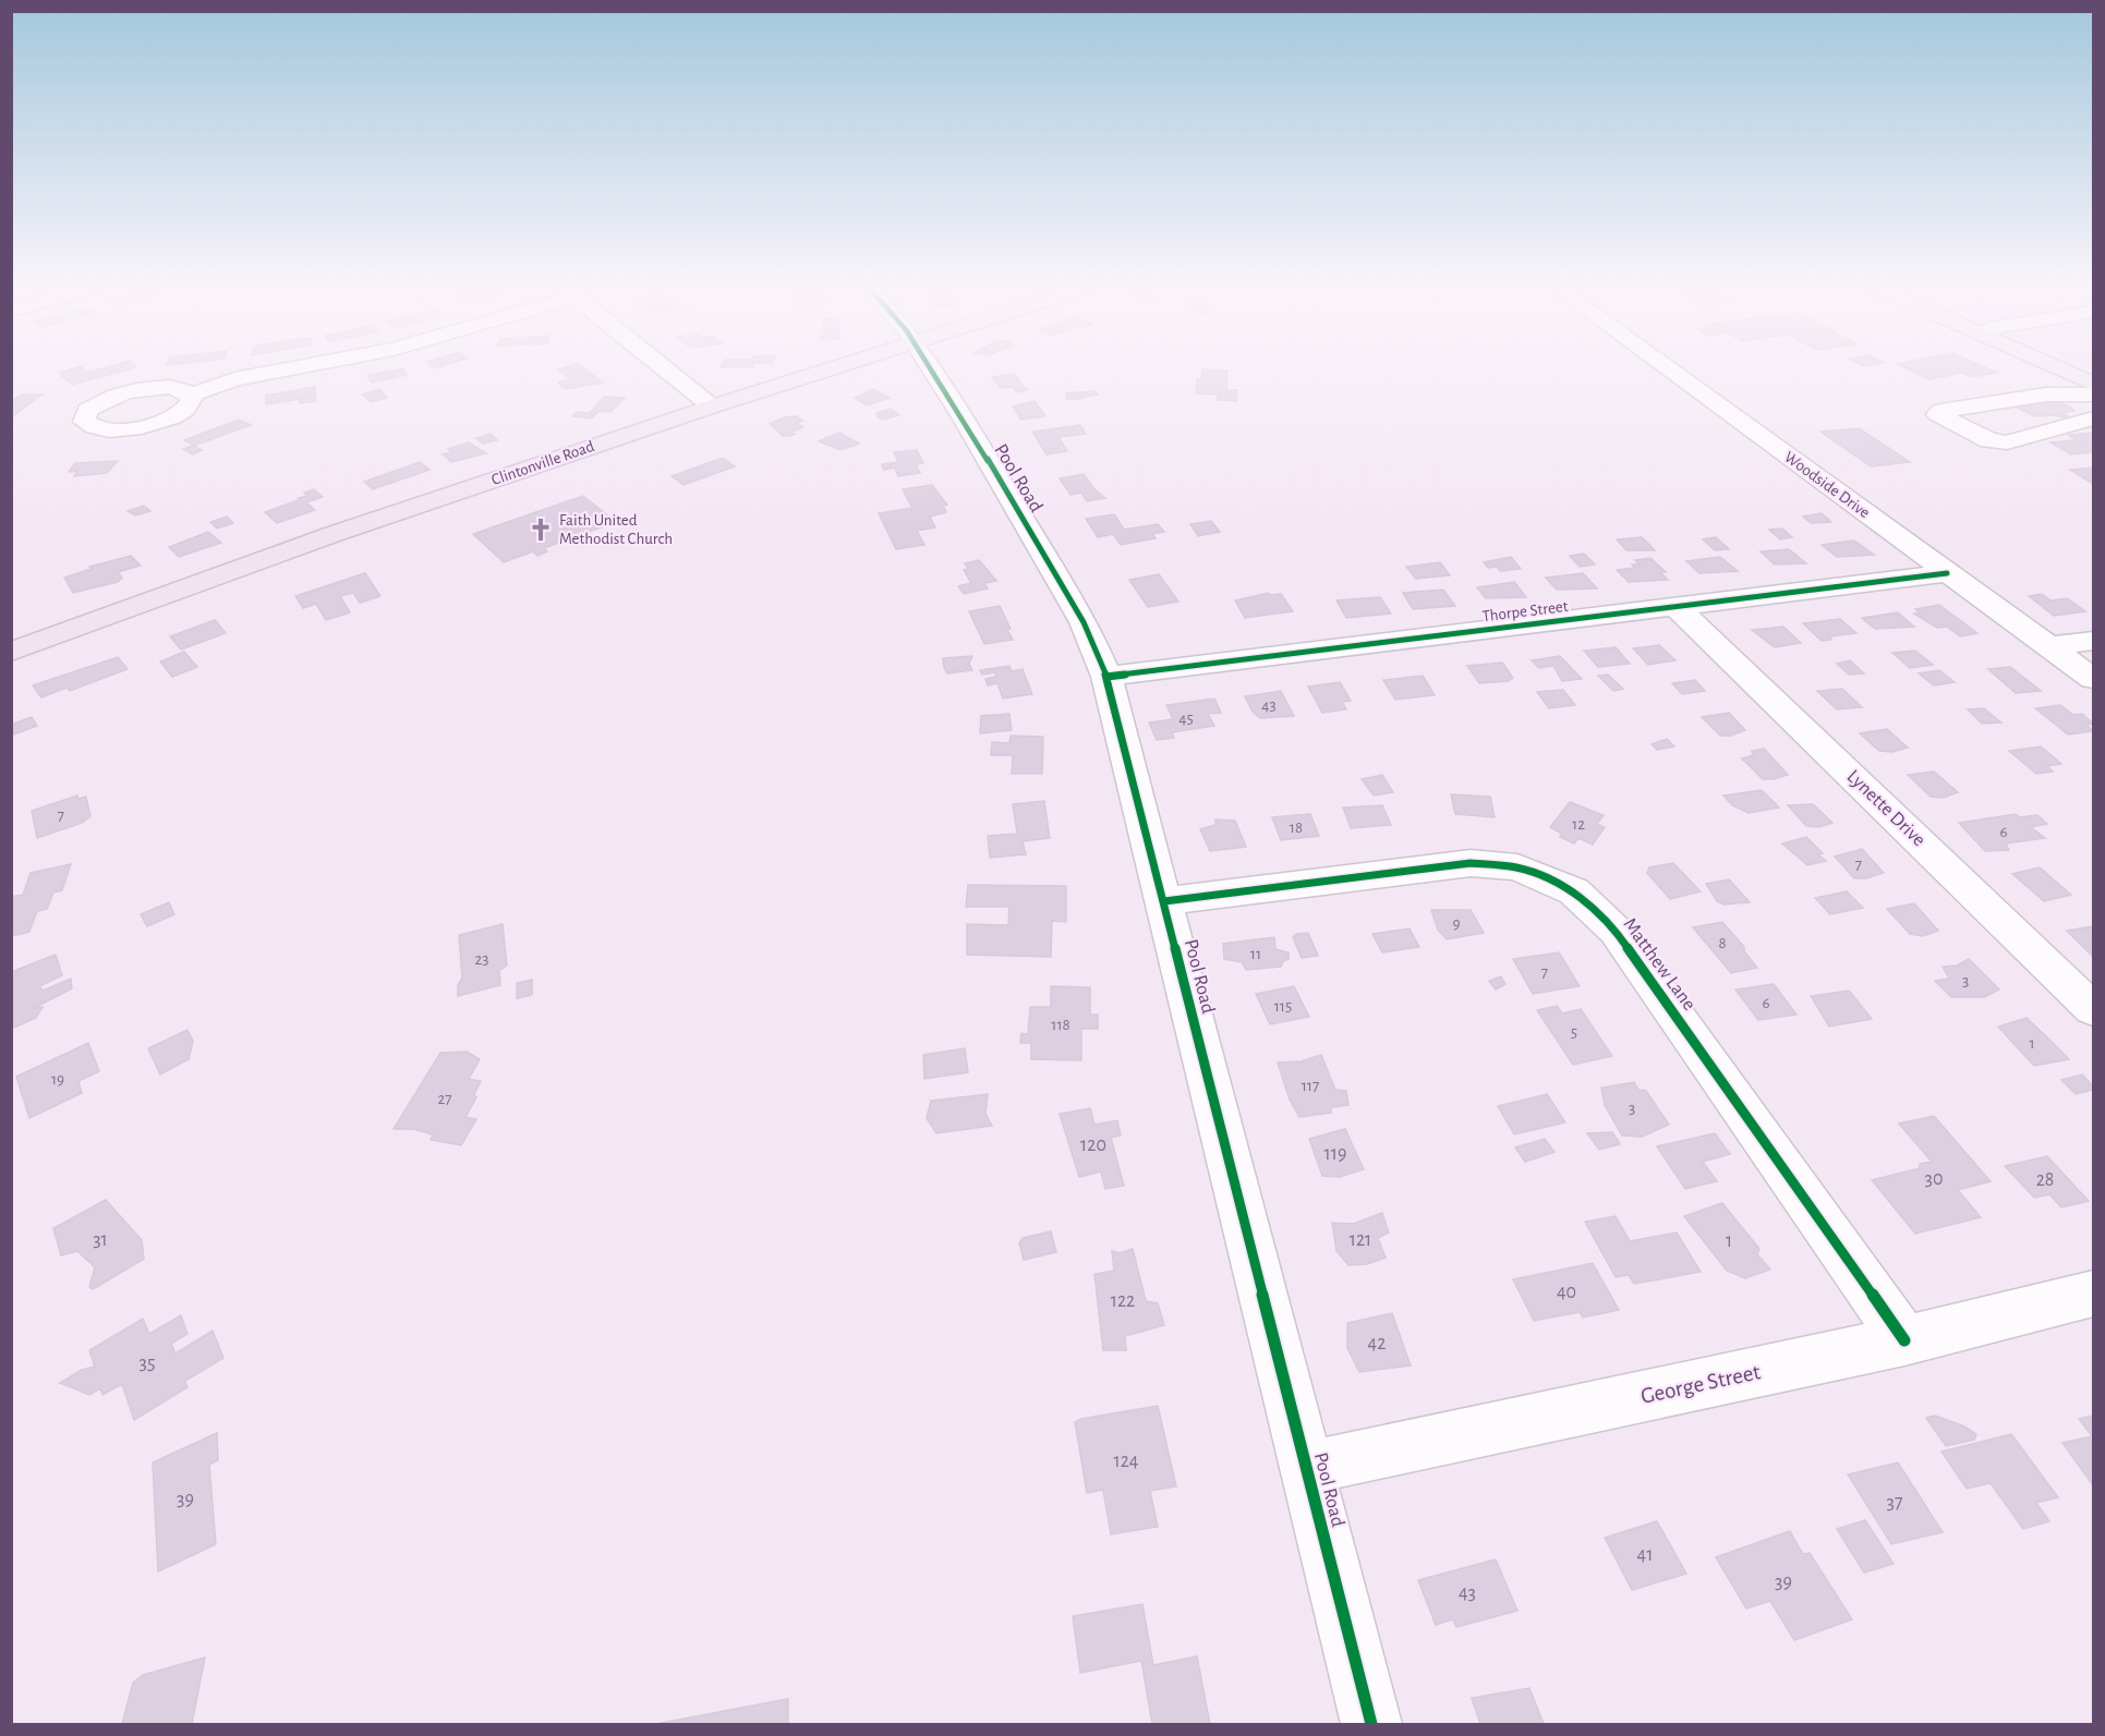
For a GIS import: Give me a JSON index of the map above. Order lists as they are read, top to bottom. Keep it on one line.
{"streets":{"main road":["Clintonville Road"],"street":["Pool Road","Woodside Drive","Thorpe Street","Lynette Drive","Matthew Lane","George Street"]},"crossings":[["Pool Road","Thorpe Street"],["Pool Road","Matthew Lane"],["Pool Road","George Street"],["Woodside Drive","Thorpe Street"],["Thorpe Street","Lynette Drive"],["Matthew Lane","George Street"]],"places":{"church":["Faith United Methodist Church"]},"house_numbers":["43","45","7","12","18","6","7","9","8","11","23","7","3","6","115","118","5","1","19","117","27","3","120","119","30","28","31","121","1","40","122","42","35","124","39","37","41","39","43"]}
